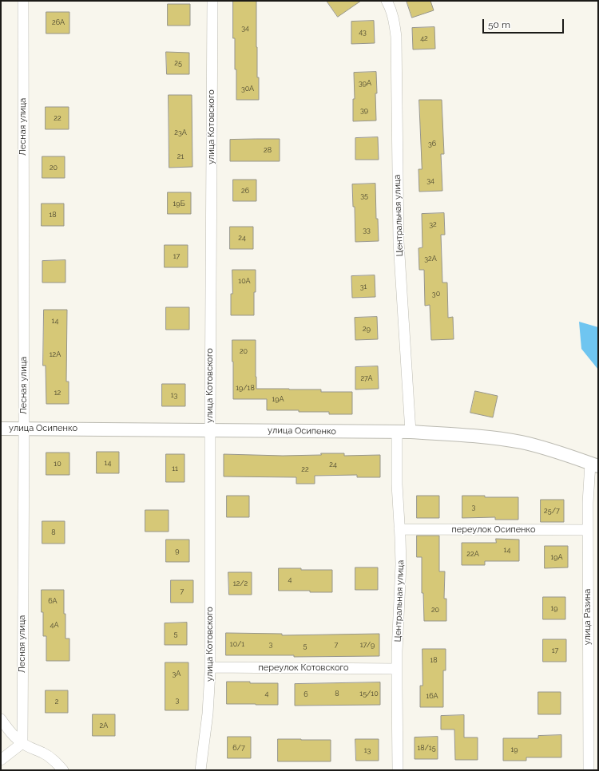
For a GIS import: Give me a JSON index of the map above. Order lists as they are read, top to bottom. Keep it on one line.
{"streets":{"street":["Лесная улица","улица Котовского","Центральная улица","улица Осипенко","переулок Осипенко","улица Разина","переулок Котовского"]},"crossings":[["Лесная улица","улица Осипенко"],["улица Котовского","улица Осипенко"],["улица Котовского","переулок Котовского"],["Центральная улица","улица Осипенко"],["Центральная улица","переулок Осипенко"],["Центральная улица","переулок Котовского"],["улица Осипенко","улица Разина"],["переулок Осипенко","улица Разина"]],"house_numbers":["26А","34","43","42","25","39А","30А","39","22","23А","36","28","21","20","34","26","35","19Б","18","32","33","24","17","32А","10А","31","30","14","29","20","12А","27А","19/18","12","13","19А","14","10","24","11","22","3","25/7","8","14","9","22А","19А","4","12/2","7","6А","19","20","4А","5","10/1","3","7","17/9","5","17","18","3А","4","8","15/10","6","16А","3","2","2А","6/7","18/15","19","13"],"scale_bar":"50 m"}
